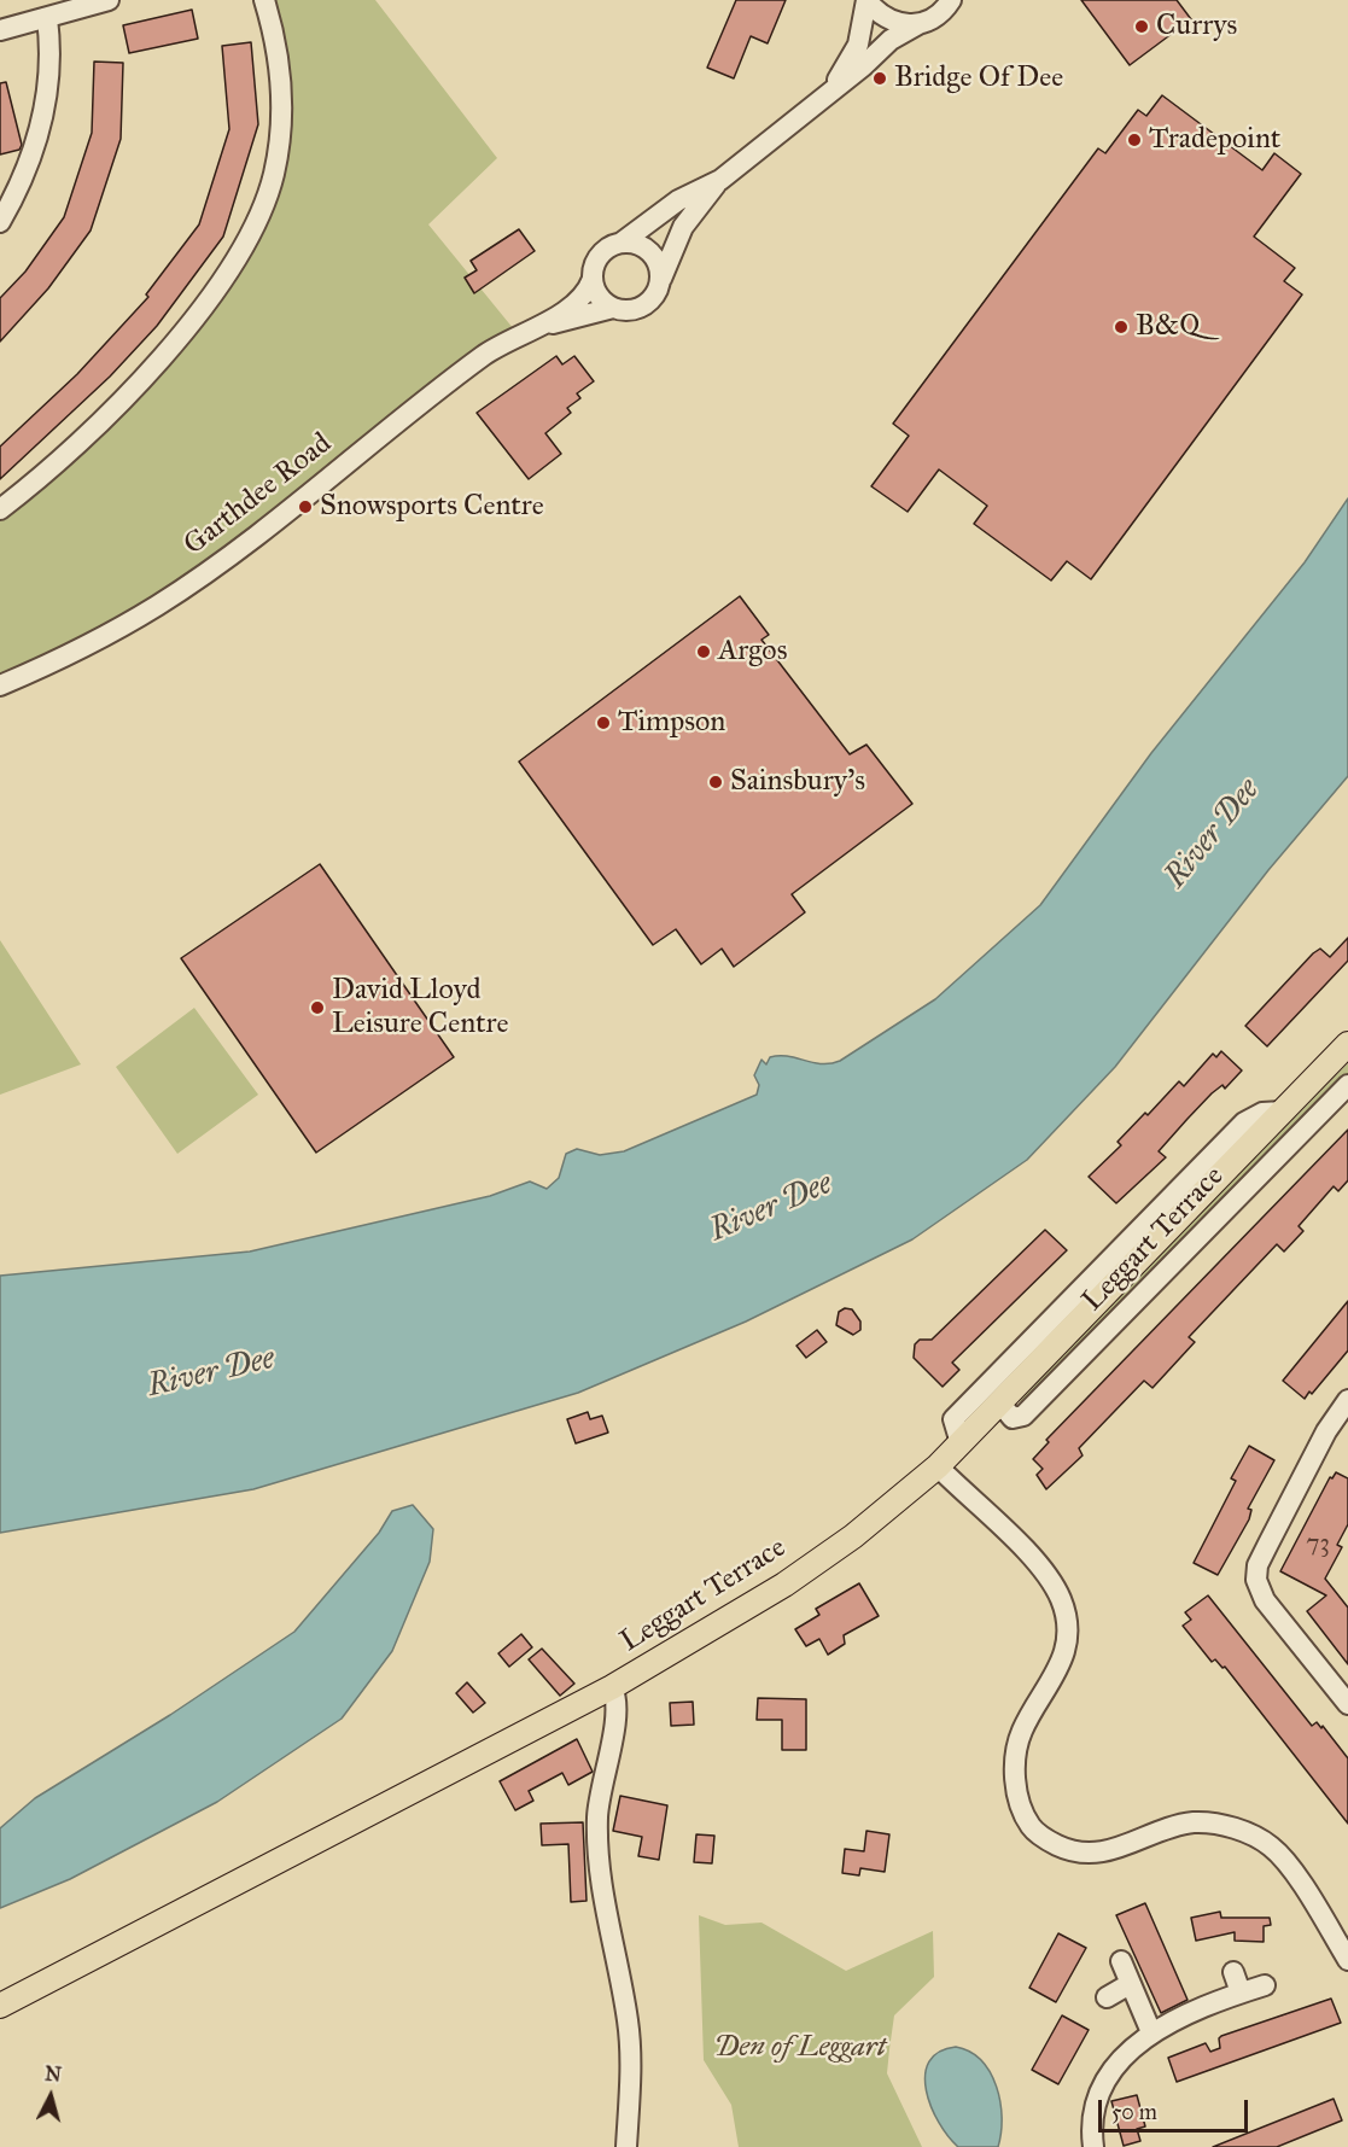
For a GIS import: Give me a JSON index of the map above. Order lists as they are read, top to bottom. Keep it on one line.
{"streets":{"main road":["Leggart Terrace"],"street":["Garthdee Road"]},"water":["River Dee"],"parks":["Den of Leggart"],"places":["Currys","Bridge Of Dee","Tradepoint","B&Q","Snowsports Centre","Argos","Timpson","Sainsbury's","David Lloyd Leisure Centre"],"house_numbers":["73"],"scale_bar":"50 m","north":"top"}
